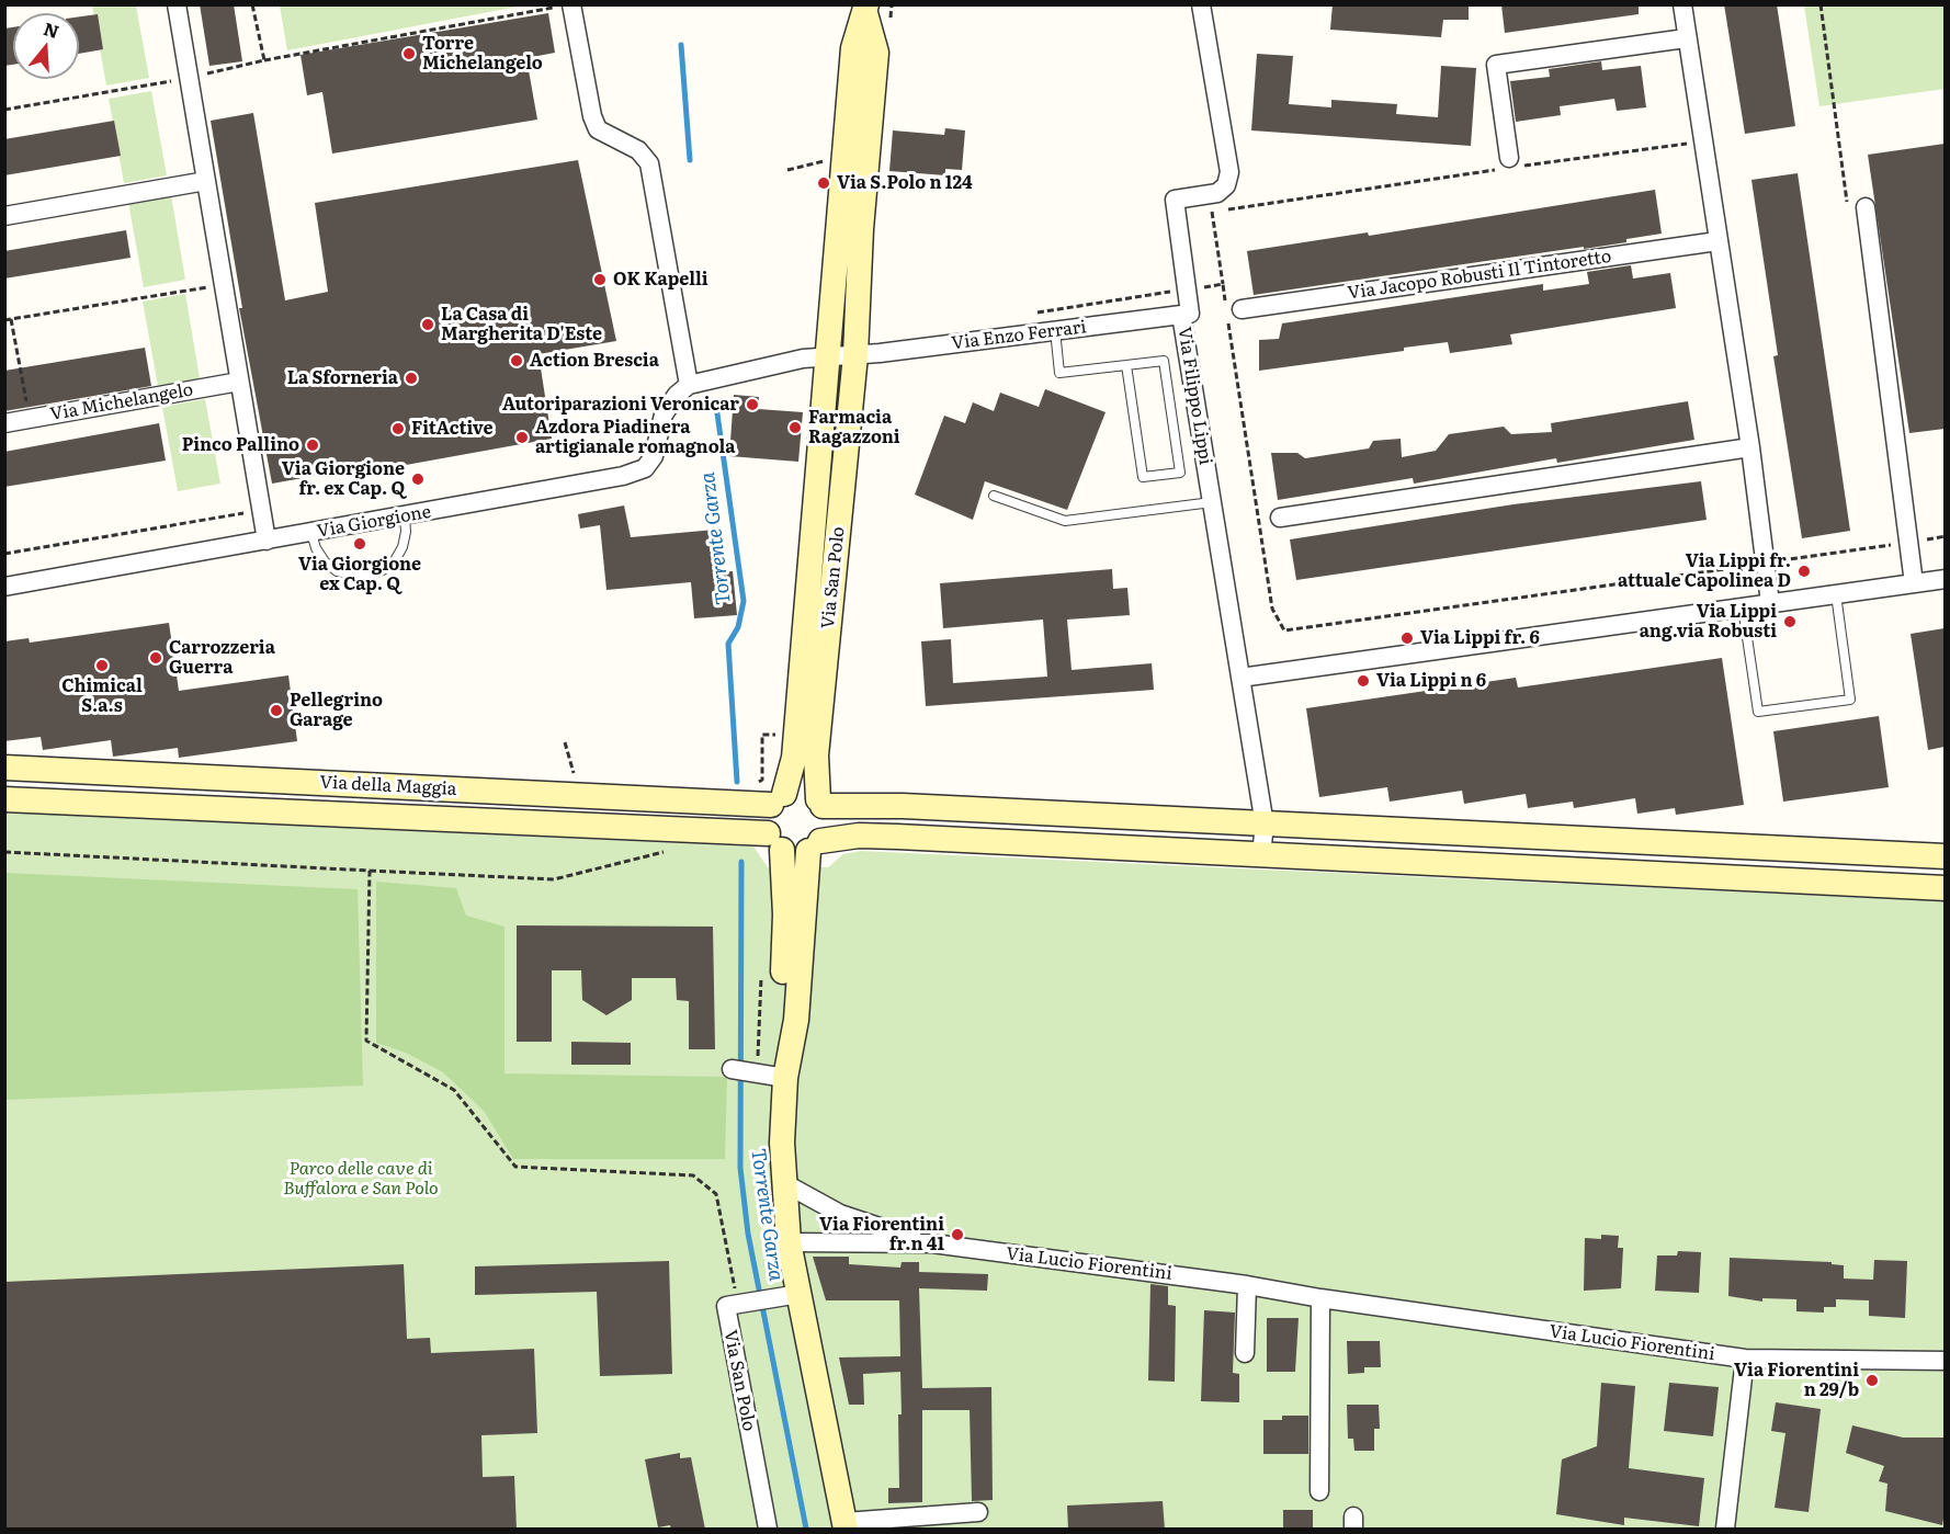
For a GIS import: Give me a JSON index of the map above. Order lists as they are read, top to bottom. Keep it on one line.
{"streets":{"street":["Via Jacopo Robusti Il Tintoretto","Via Enzo Ferrari","Via Filippo Lippi","Via Michelangelo","Via Giorgione","Via San Polo","Via della Maggia","Via Lucio Fiorentini"]},"crossings":[["Via Enzo Ferrari","Via Filippo Lippi"],["Via Enzo Ferrari","Via San Polo"],["Via San Polo","Via della Maggia"],["Via San Polo","Via Lucio Fiorentini"]],"water":["Torrente Garza"],"parks":["Parco delle cave di Buffalora e San Polo"],"places":["Torre Michelangelo","Via S.Polo n 124","OK Kapelli","La Casa di Margherita D'Este","Action Brescia","La Sforneria","Autoriparazioni Veronicar","Farmacia Ragazzoni","FitActive","Azdora Piadinera artigianale romagnola","Pinco Pallino","Via Giorgione fr. ex Cap. Q","Via Giorgione ex Cap. Q","Via Lippi fr. attuale Capolinea D","Via Lippi ang.via Robusti","Via Lippi fr. 6","Carrozzeria Guerra","Chimical S.a.s","Via Lippi n 6","Pellegrino Garage","Via Fiorentini fr.n 41","Via Fiorentini n 29/b"],"north":"top"}
